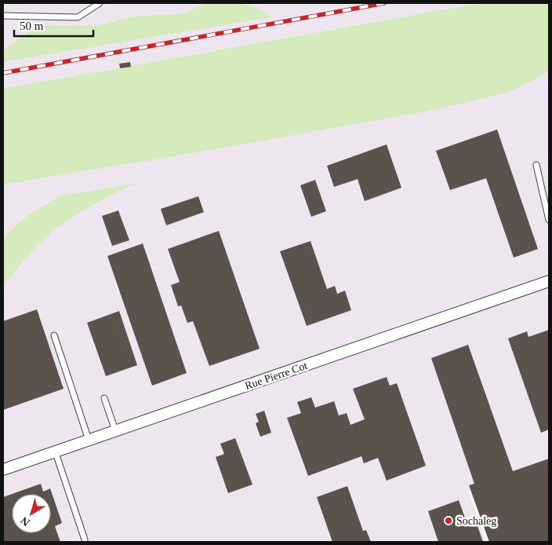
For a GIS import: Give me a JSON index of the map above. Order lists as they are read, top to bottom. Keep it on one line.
{"streets":{"street":["Rue Pierre Cot"]},"places":["Sochaleg"],"scale_bar":"50 m","north":"bottom left"}
